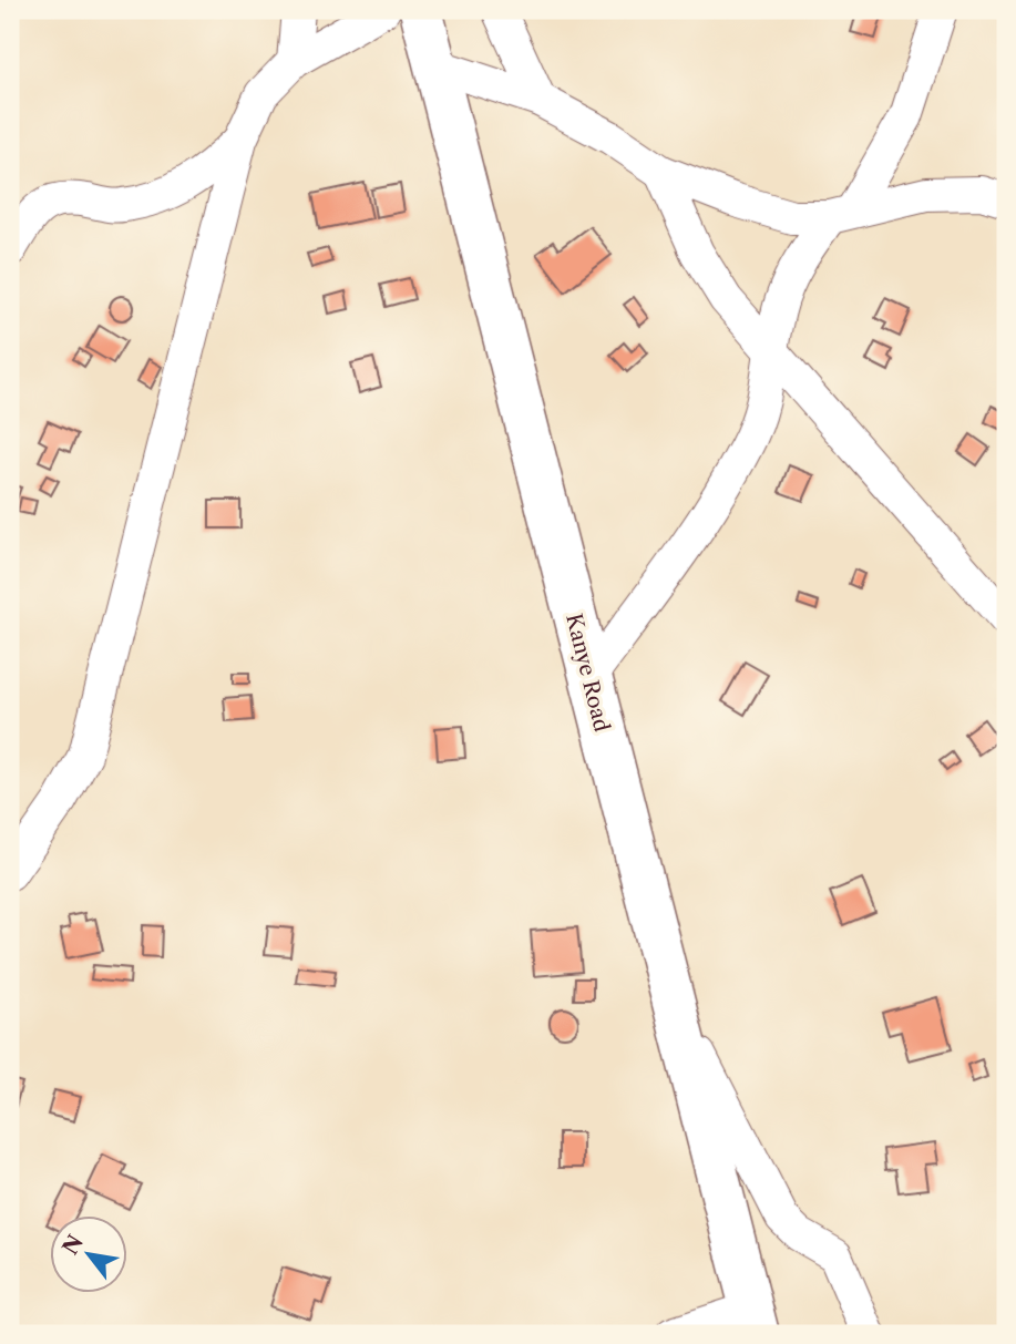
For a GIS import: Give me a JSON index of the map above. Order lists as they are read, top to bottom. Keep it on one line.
{"streets":{"main road":["Kanye Road"]},"north":"top left"}
